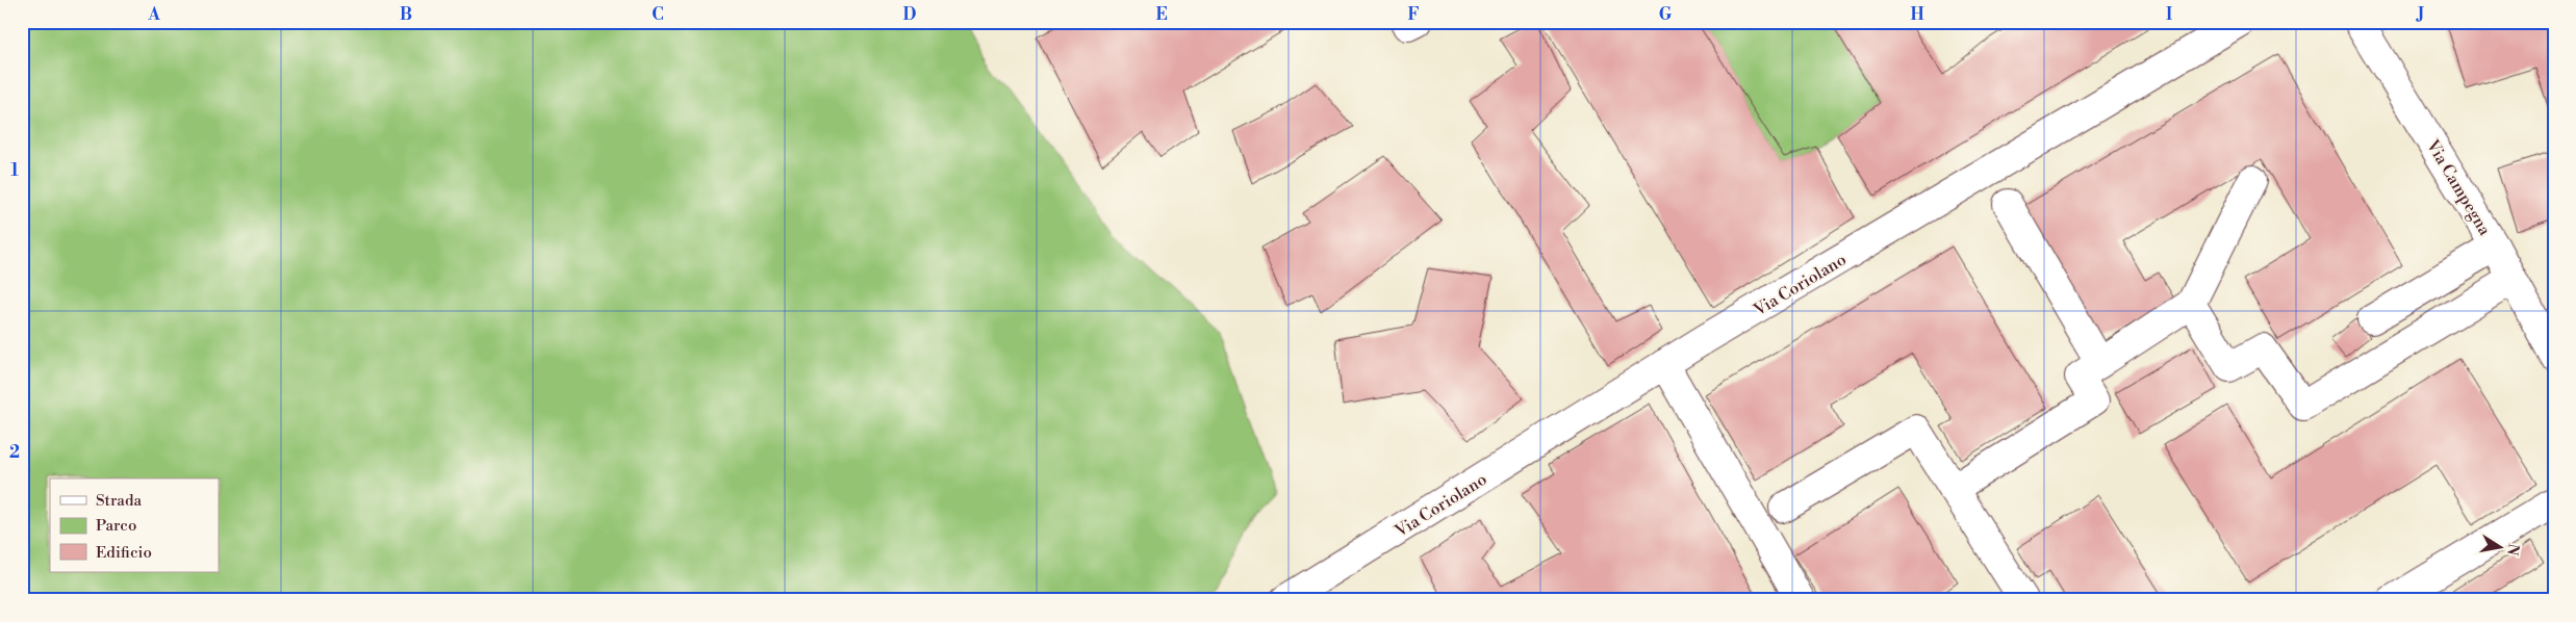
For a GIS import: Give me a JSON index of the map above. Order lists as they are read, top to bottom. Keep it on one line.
{"streets":{"street":["Via Campegna","Via Coriolano"]},"legend":["Strada","Parco","Edificio"],"north":"right","grid":{"columns":["A","B","C","D","E","F","G","H","I","J"],"rows":["1","2"]}}
